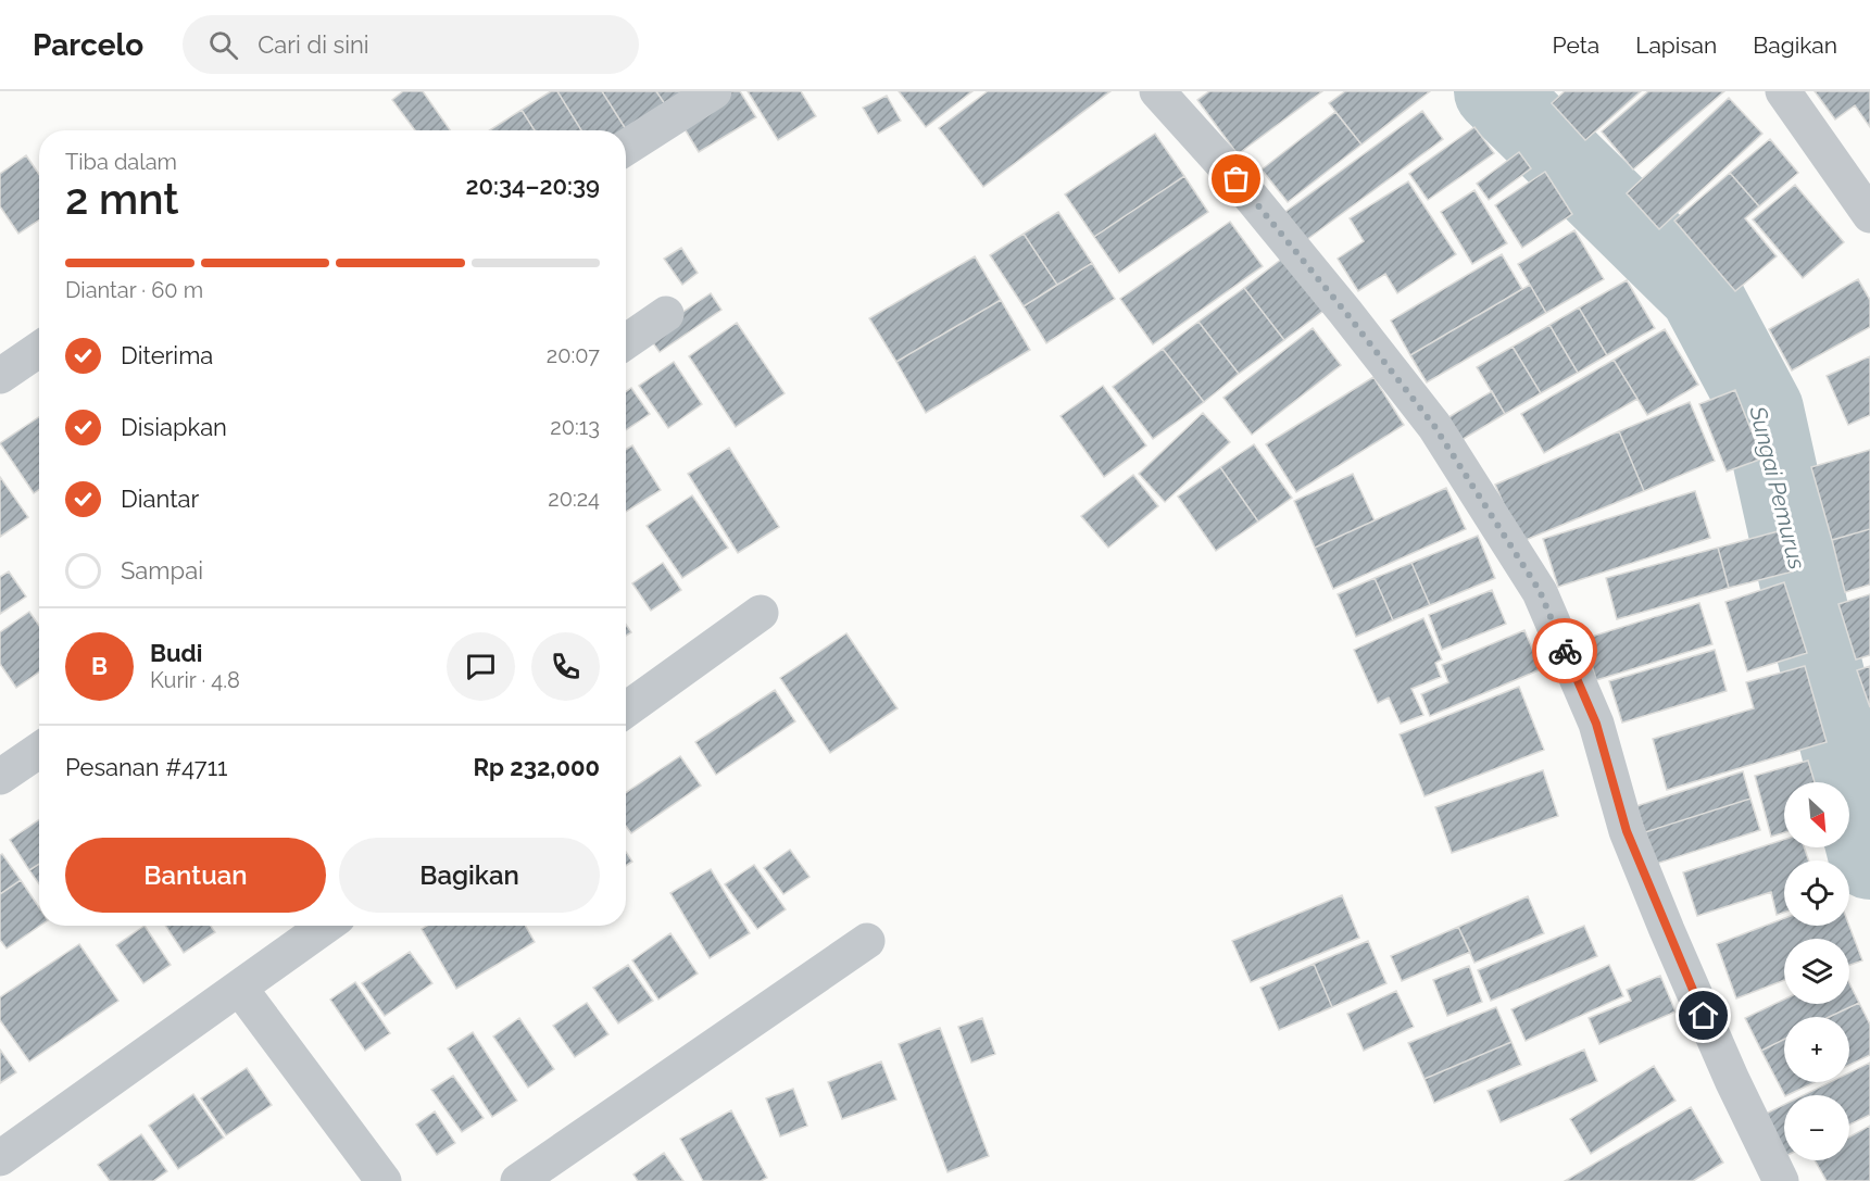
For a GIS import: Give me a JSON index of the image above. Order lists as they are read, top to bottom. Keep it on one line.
{"water":["Sungai Pemurus"],"north":"bottom right","page":{"header":"Parcelo","search":"Cari di sini","nav":["Peta","Lapisan","Bagikan"],"heading":["2 mnt","Tiba dalam","20:34–20:39"],"panel":["Budi","Kurir · 4.8","Pesanan #4711","Rp 232,000"],"bar":"Diantar · 60 m","list":[["Diterima","20:07"],["Disiapkan","20:13"],["Diantar","20:24"],"Sampai"],"round":"B","map_buttons":["+","−"],"buttons":["Bantuan","Bagikan"]}}
